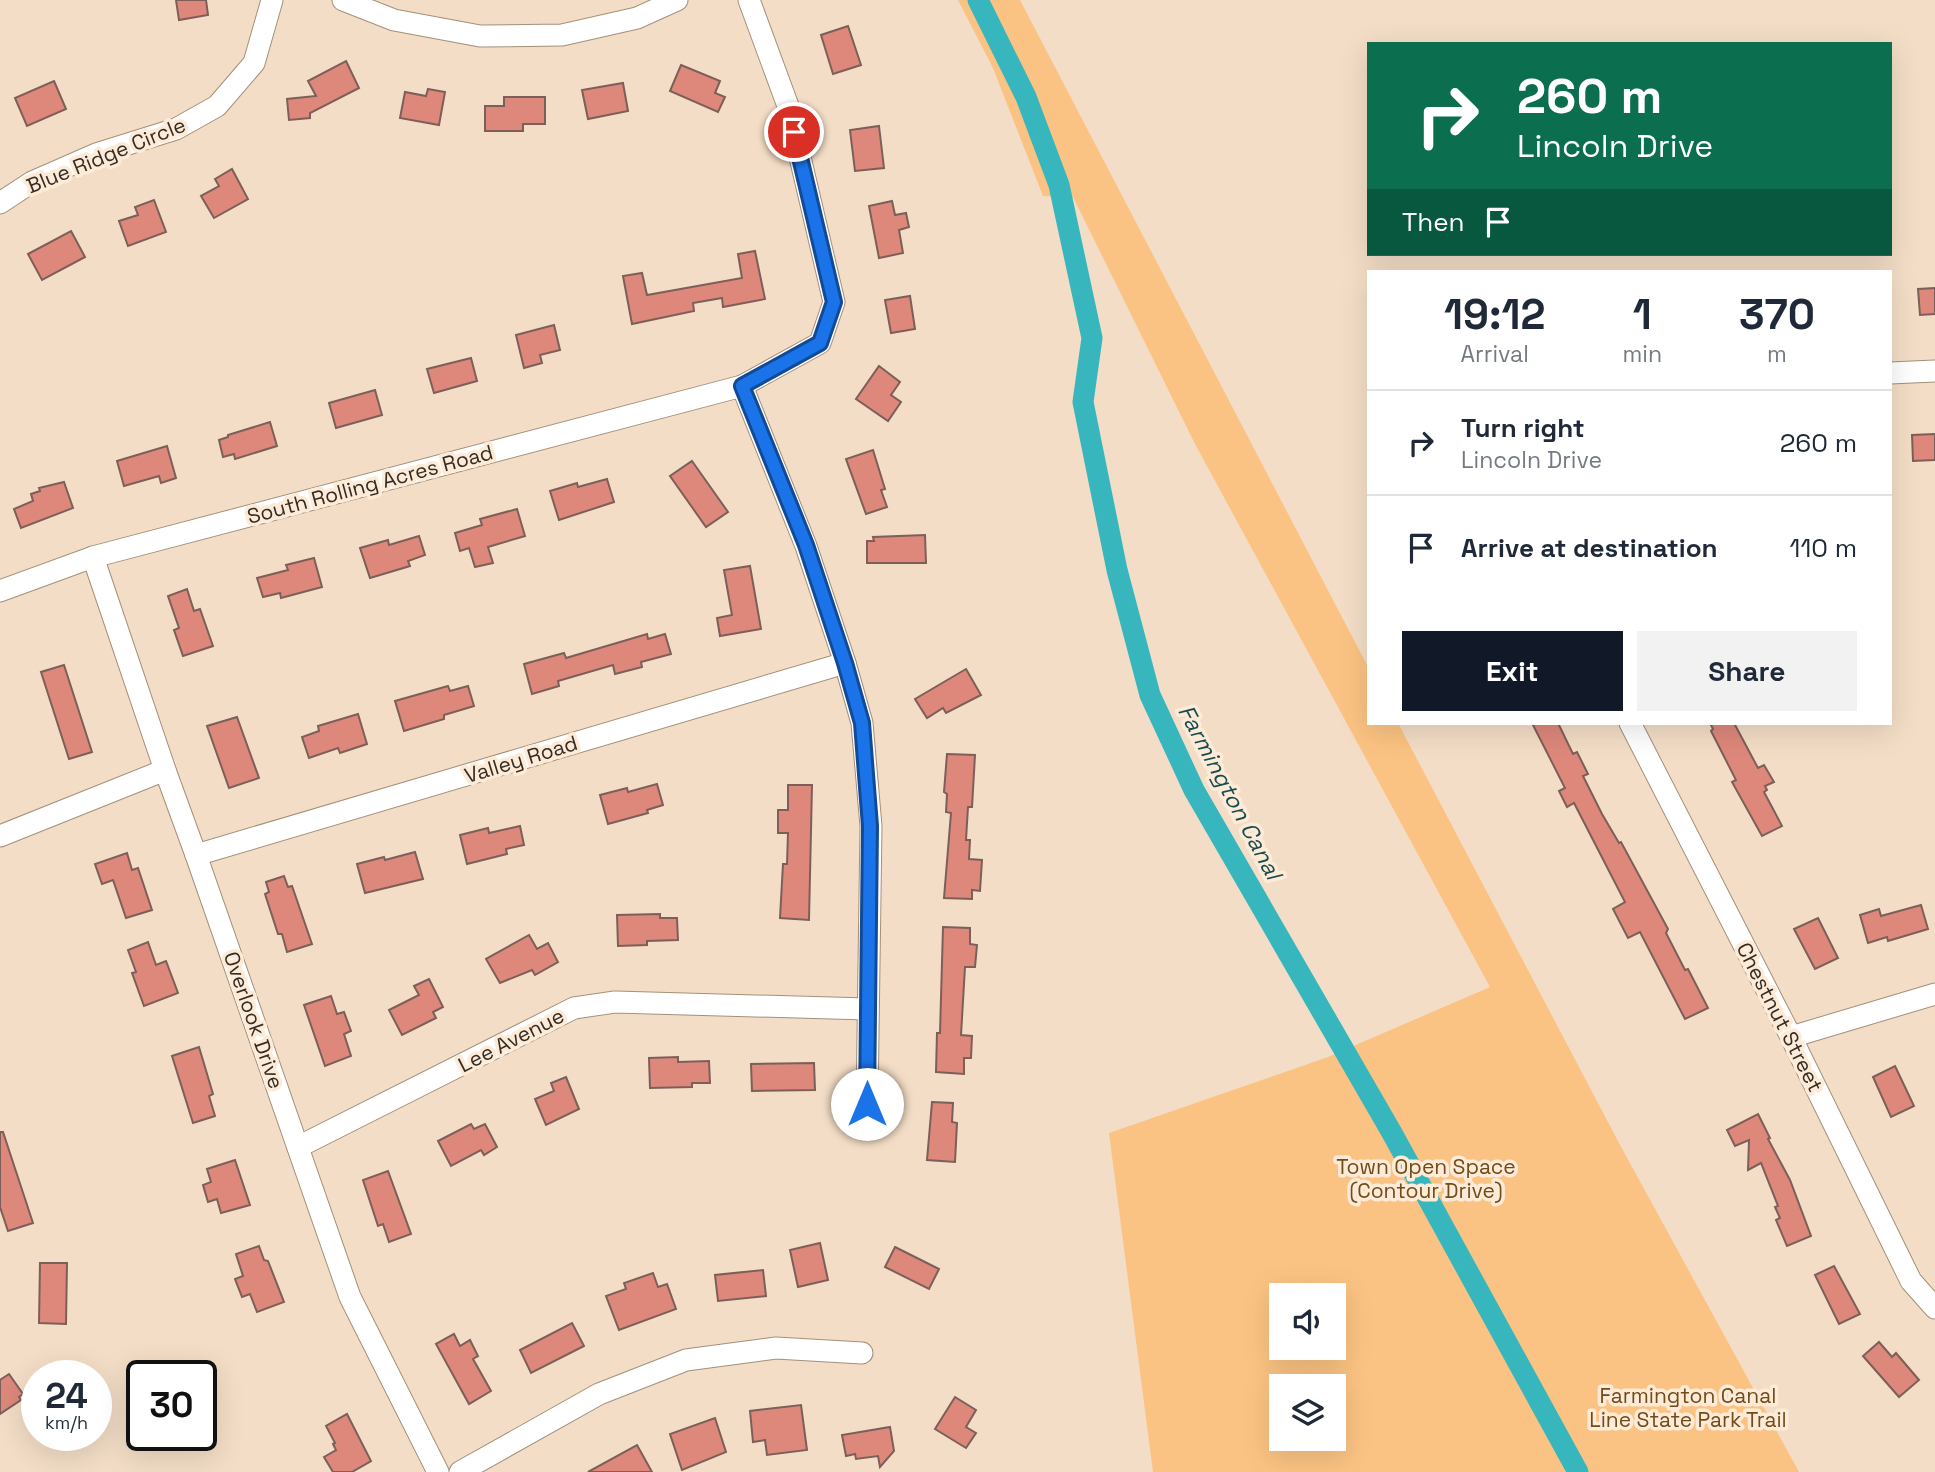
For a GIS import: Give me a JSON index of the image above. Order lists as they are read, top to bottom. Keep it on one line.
{"streets":{"street":["Blue Ridge Circle","South Rolling Acres Road","Valley Road","Chestnut Street","Overlook Drive","Lee Avenue"]},"crossings":[["South Rolling Acres Road","Overlook Drive"],["Valley Road","Overlook Drive"],["Overlook Drive","Lee Avenue"]],"water":["Farmington Canal"],"parks":["Town Open Space (Contour Drive)","Farmington Canal Line State Park Trail"],"page":{"turn":["260 m","Lincoln Drive"],"then":"Then","eta":["19:12","Arrival","1","min","370","m"],"list":[{"name":"Turn right","note":"Lincoln Drive","value":"260 m"},{"name":"Arrive at destination","value":"110 m"}],"buttons":["Exit","Share"],"speed":"24 km/h","limit":"30"}}
